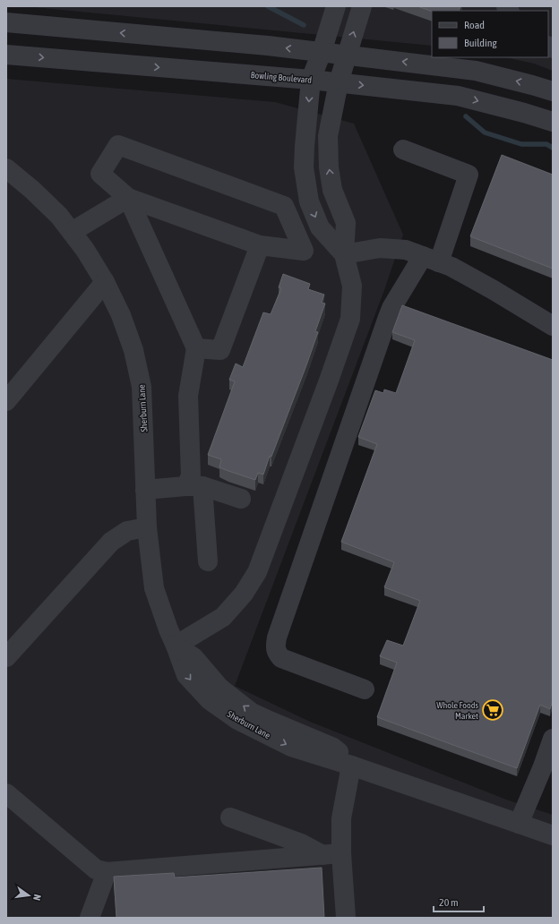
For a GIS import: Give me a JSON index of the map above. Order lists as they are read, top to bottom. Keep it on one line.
{"streets":{"street":["Bowling Boulevard","Sherburn Lane"]},"places":{"supermarket":["Whole Foods Market"]},"legend":["Road","Building"],"scale_bar":"20 m","north":"right"}
